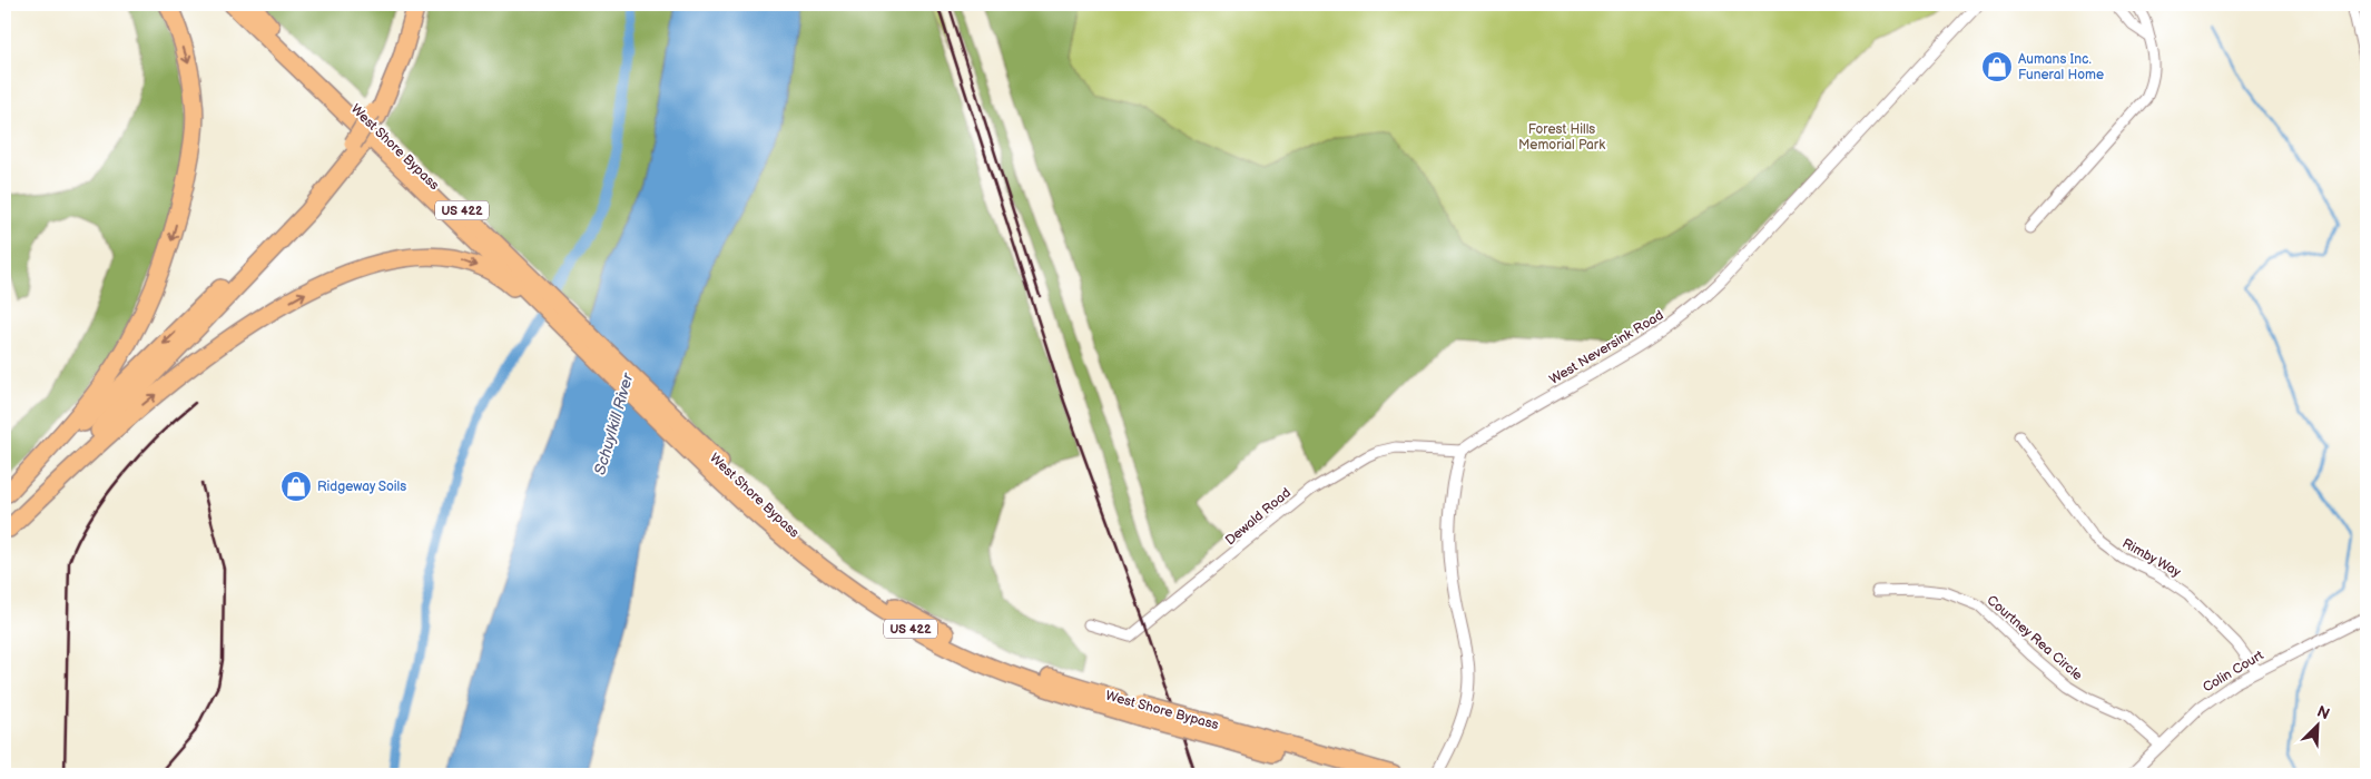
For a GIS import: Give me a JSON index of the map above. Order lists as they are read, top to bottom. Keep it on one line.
{"streets":{"highway":["West Shore Bypass","US 422"],"street":["West Neversink Road","Dewald Road","Rimby Way","Courtney Rea Circle","Colin Court"]},"crossings":[["West Neversink Road","Dewald Road"],["Rimby Way","Colin Court"],["Courtney Rea Circle","Colin Court"]],"water":["Schuylkill River"],"parks":["Forest Hills Memorial Park"],"places":{"shop":["Aumans Inc. Funeral Home","Ridgeway Soils"]},"north":"top right"}
